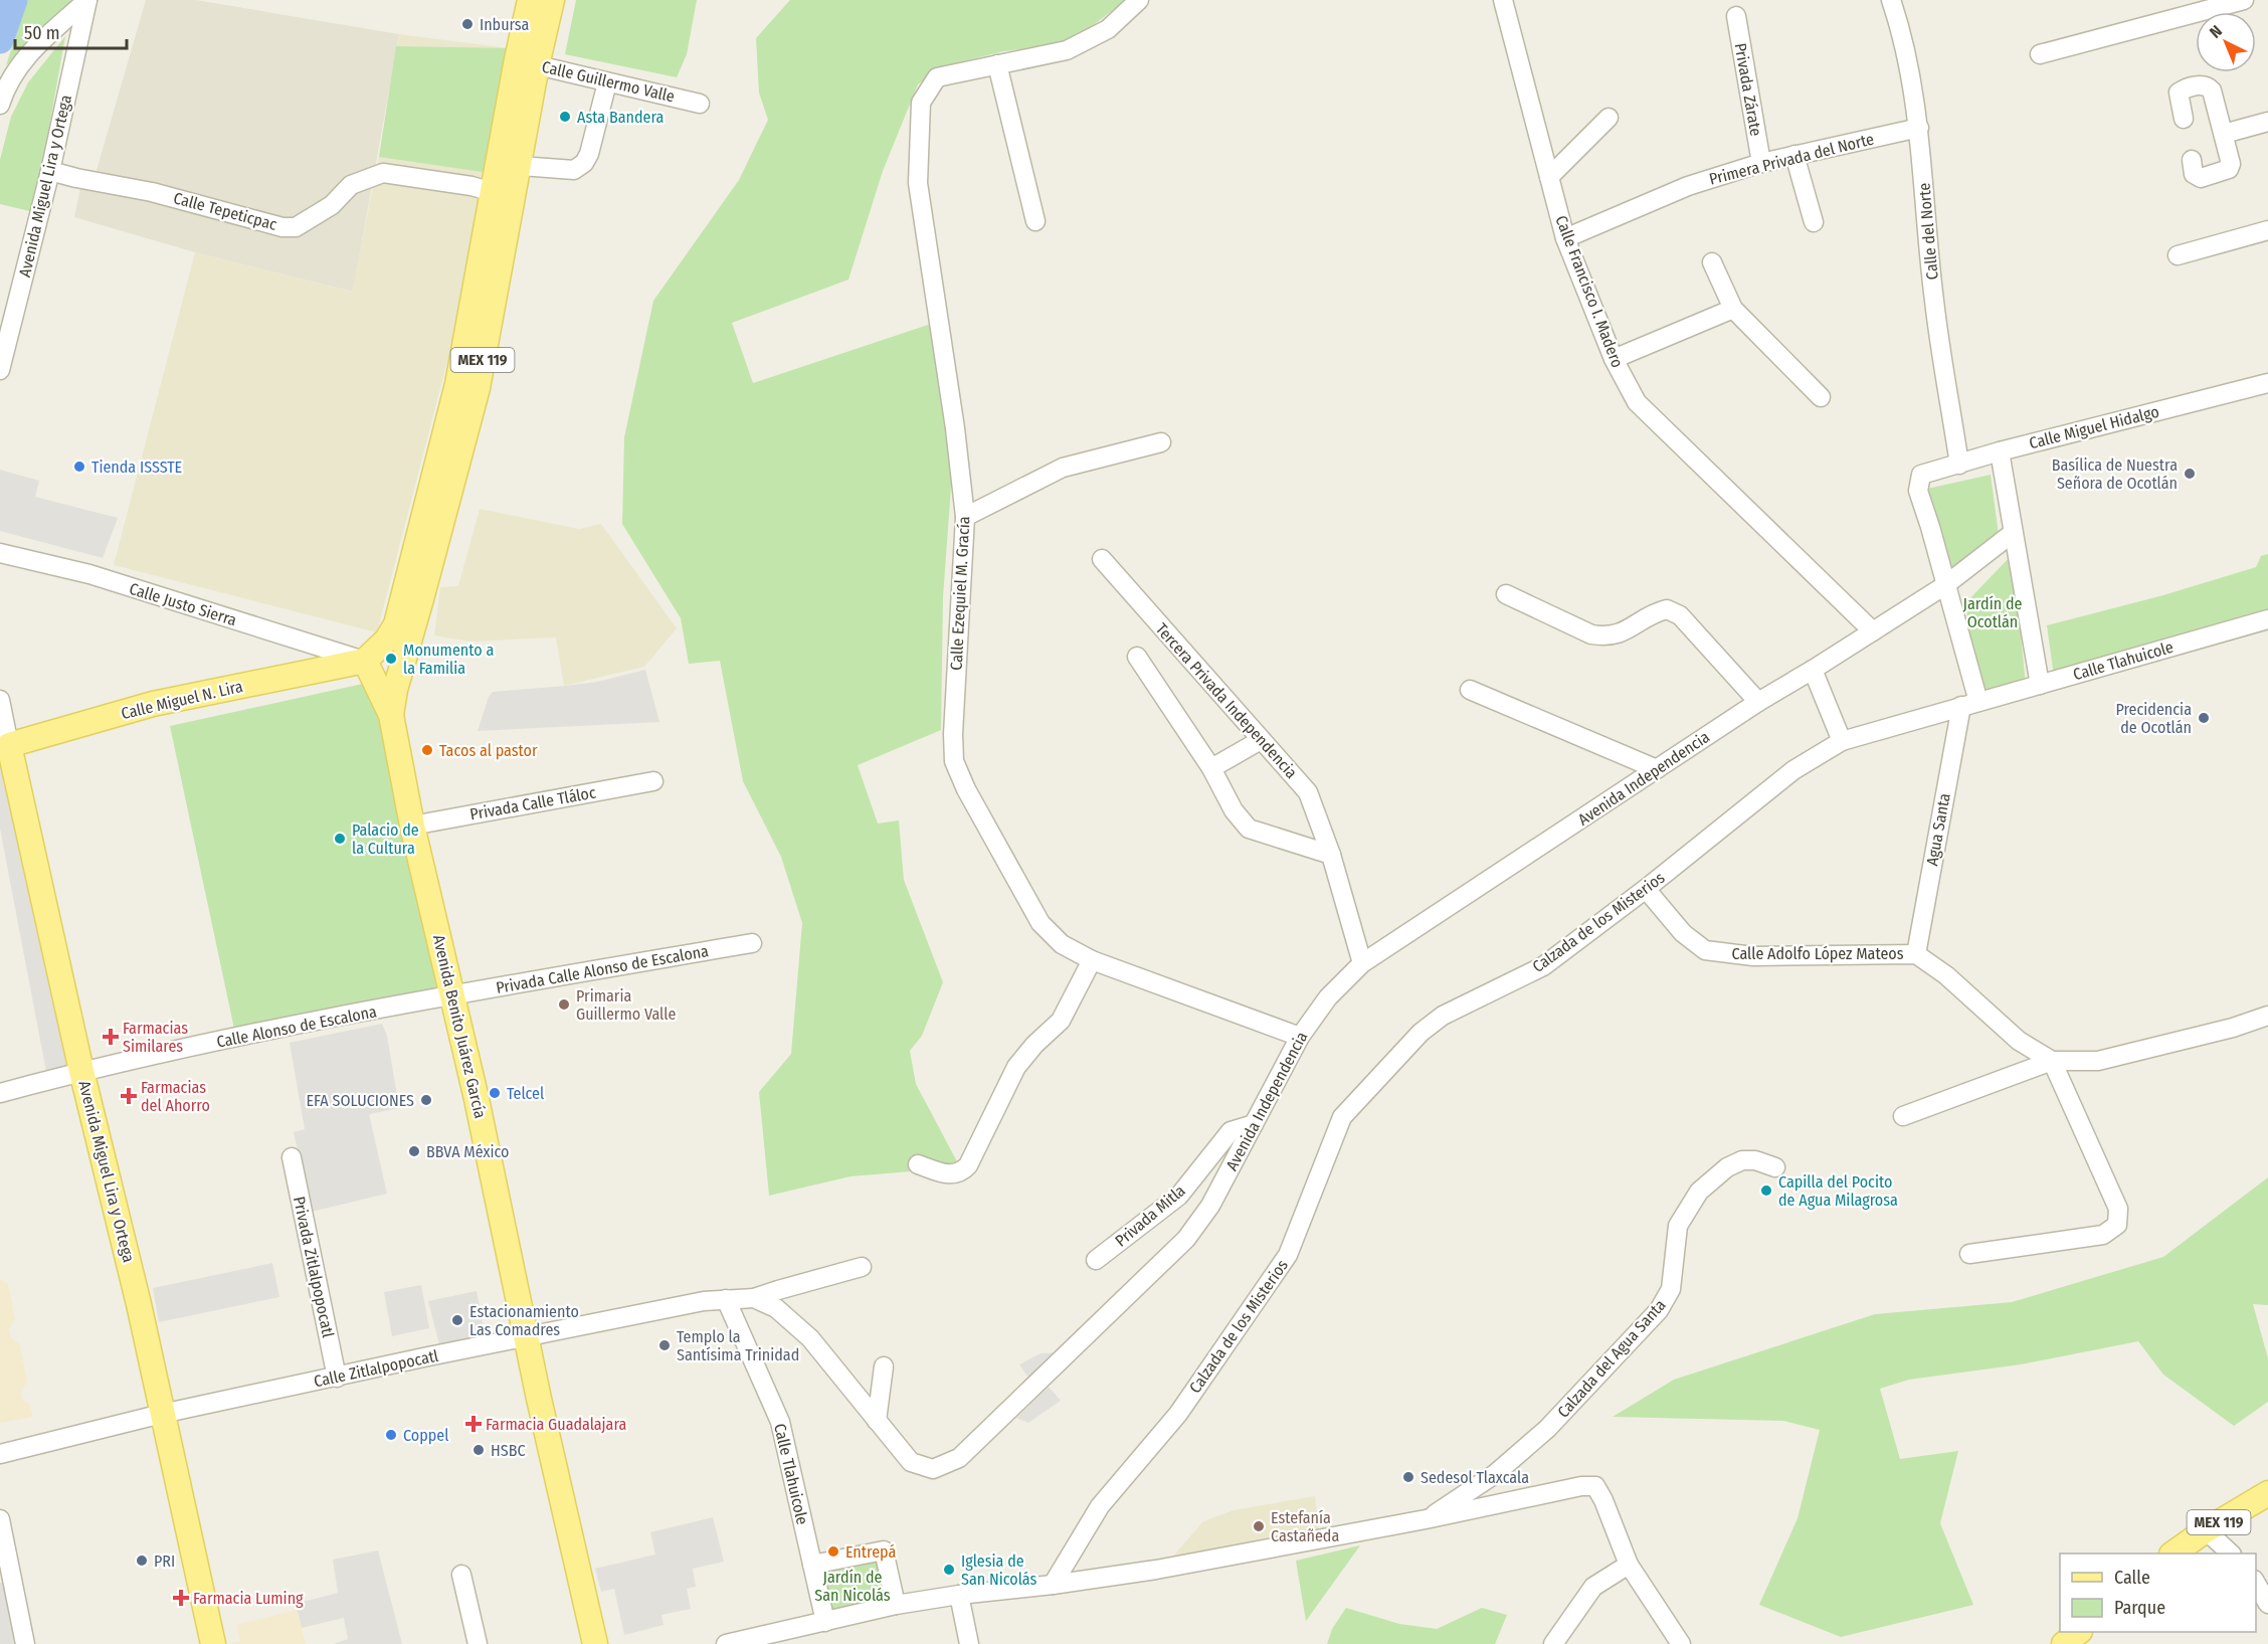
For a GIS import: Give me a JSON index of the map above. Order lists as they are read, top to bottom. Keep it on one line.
{"streets":{"main road":["Avenida Miguel Lira y Ortega","MEX 119","Calle Miguel N. Lira","Avenida Benito Juárez García"],"street":["Calle Guillermo Valle","Privada Zárate","Primera Privada del Norte","Calle Tepeticpac","Calle del Norte","Calle Francisco I. Madero","Calle Miguel Hidalgo","Calle Ezequiel M. Gracía","Calle Justo Sierra","Calle Tlahuicole","Tercera Privada Independencia","Avenida Independencia","Privada Calle Tláloc","Agua Santa","Calzada de los Misterios","Calle Adolfo López Mateos","Privada Calle Alonso de Escalona","Calle Alonso de Escalona","Privada Mitla","Privada Zitlalpopocatl","Calzada del Agua Santa","Calle Zitlalpopocatl"]},"crossings":[["Calle Guillermo Valle","MEX 119"],["Privada Zárate","Primera Privada del Norte"],["Primera Privada del Norte","Calle del Norte"],["Primera Privada del Norte","Calle Francisco I. Madero"],["Avenida Miguel Lira y Ortega","Calle Tepeticpac"],["Avenida Miguel Lira y Ortega","Calle Miguel N. Lira"],["Avenida Miguel Lira y Ortega","Calle Alonso de Escalona"],["Avenida Miguel Lira y Ortega","Calle Zitlalpopocatl"],["Calle Tepeticpac","MEX 119"],["Calle del Norte","Calle Miguel Hidalgo"],["Calle Francisco I. Madero","Avenida Independencia"],["MEX 119","Calle Justo Sierra"],["MEX 119","Calle Miguel N. Lira"],["MEX 119","Avenida Benito Juárez García"],["Calle Miguel Hidalgo","Avenida Independencia"],["Calle Ezequiel M. Gracía","Avenida Independencia"],["Calle Justo Sierra","Calle Miguel N. Lira"],["Calle Justo Sierra","Avenida Benito Juárez García"],["Calle Tlahuicole","Agua Santa"],["Calle Tlahuicole","Calzada de los Misterios"],["Calle Tlahuicole","Calle Zitlalpopocatl"],["Calle Miguel N. Lira","Avenida Benito Juárez García"],["Tercera Privada Independencia","Avenida Independencia"],["Avenida Independencia","Privada Mitla"],["Avenida Independencia","Calle Zitlalpopocatl"],["Privada Calle Tláloc","Avenida Benito Juárez García"],["Agua Santa","Calzada de los Misterios"],["Agua Santa","Calle Adolfo López Mateos"],["Calzada de los Misterios","Calle Adolfo López Mateos"],["Privada Calle Alonso de Escalona","Calle Alonso de Escalona"],["Privada Calle Alonso de Escalona","Avenida Benito Juárez García"],["Calle Alonso de Escalona","Avenida Benito Juárez García"],["Avenida Benito Juárez García","Calle Zitlalpopocatl"],["Privada Zitlalpopocatl","Calle Zitlalpopocatl"]],"parks":["Jardín de Ocotlán","Jardín de San Nicolás"],"places":{"other":["Inbursa","Asta Bandera","Tienda ISSSTE","Basílica de Nuestra Señora de Ocotlán","Monumento a la Familia","Precidencia de Ocotlán","Tacos al pastor","Palacio de la Cultura","Primaria Guillermo Valle","Telcel","EFA SOLUCIONES","BBVA México","Capilla del Pocito de Agua Milagrosa","Estacionamiento Las Comadres","Templo la Santísima Trinidad","Coppel","HSBC","Sedesol Tlaxcala","Estefanía Castañeda","Entrepá","PRI","Iglesia de San Nicolás"],"health":["Farmacias Similares","Farmacias del Ahorro","Farmacia Guadalajara","Farmacia Luming"]},"legend":["Calle","Parque"],"scale_bar":"50 m","north":"top left"}
